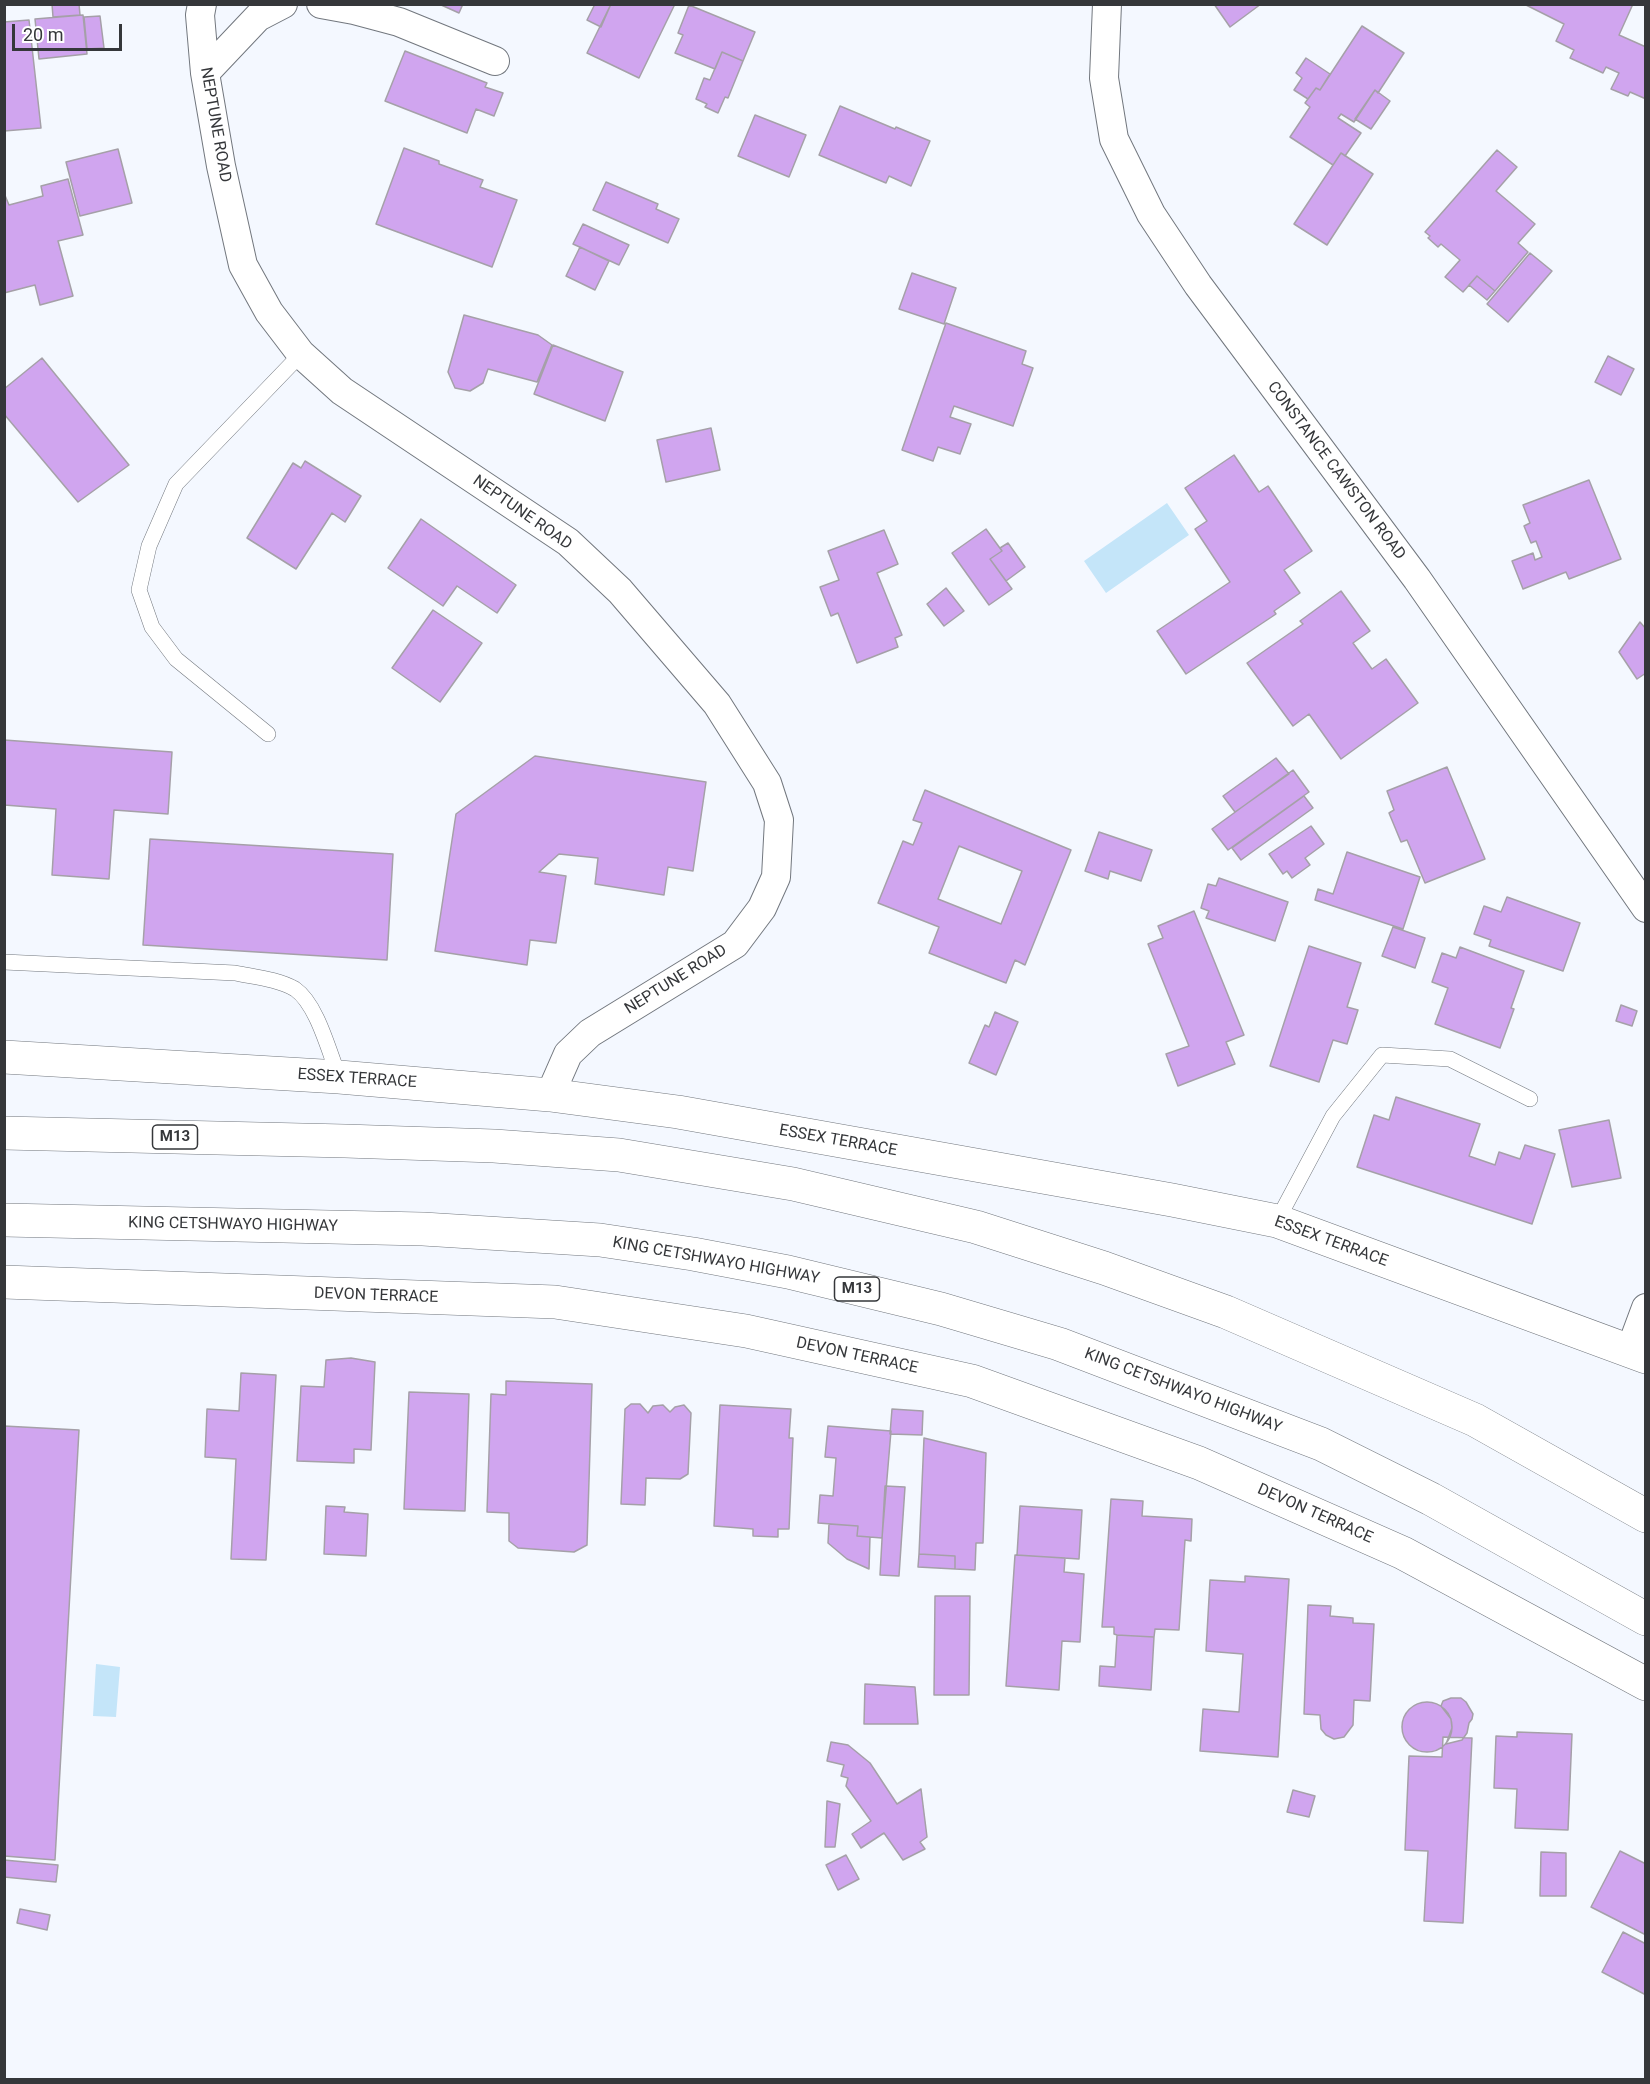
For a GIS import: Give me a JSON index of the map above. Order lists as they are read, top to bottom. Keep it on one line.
{"streets":{"main road":["ESSEX TERRACE","M13","KING CETSHWAYO HIGHWAY","DEVON TERRACE"],"street":["NEPTUNE ROAD","CONSTANCE CAWSTON ROAD"]},"crossings":[["NEPTUNE ROAD","ESSEX TERRACE"]],"scale_bar":"20 m"}
